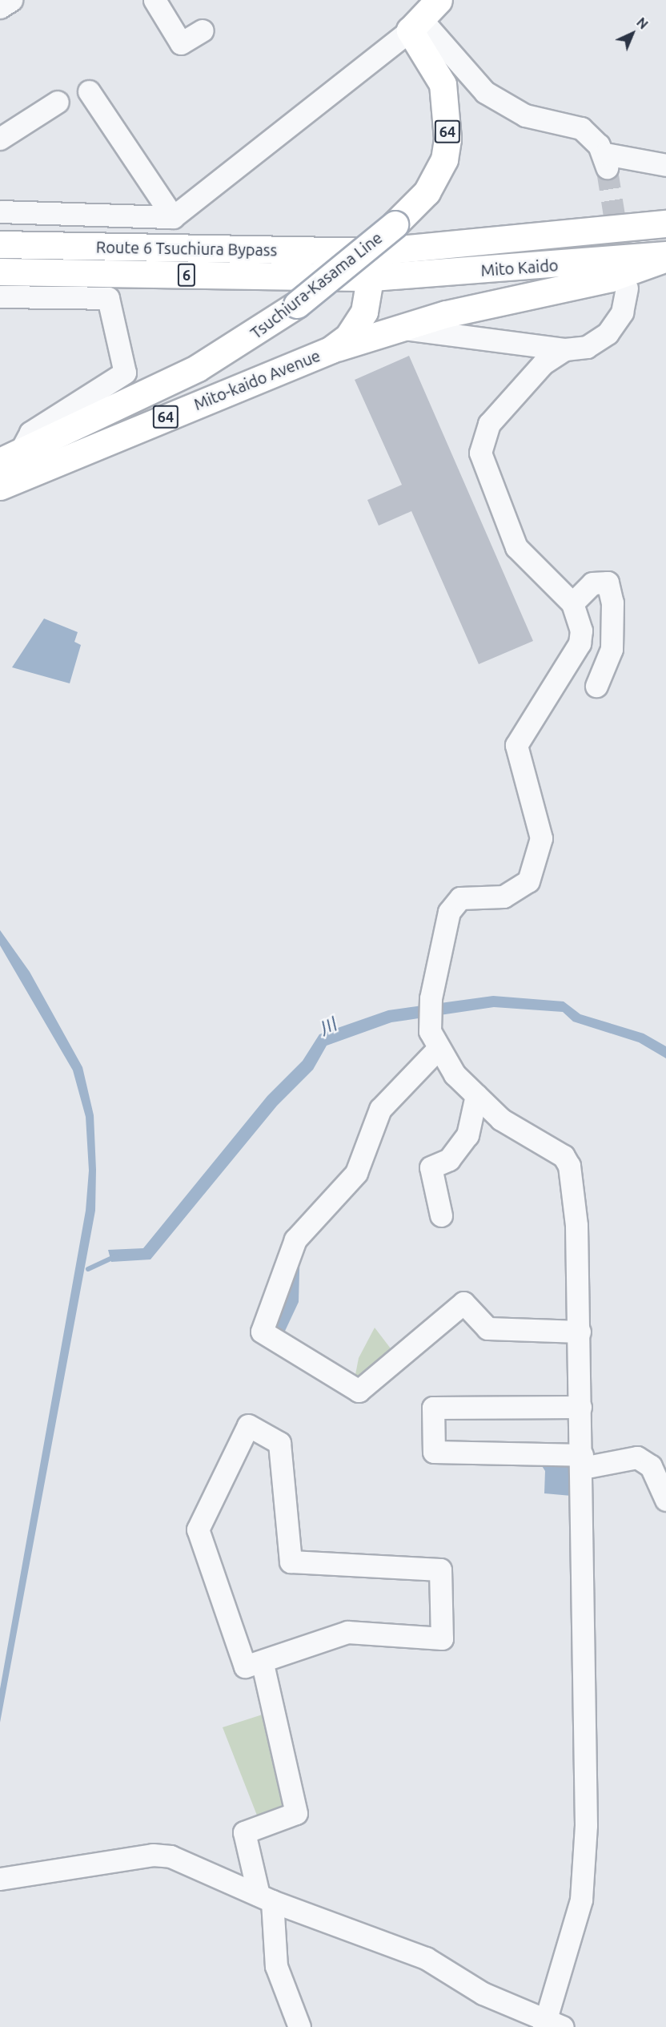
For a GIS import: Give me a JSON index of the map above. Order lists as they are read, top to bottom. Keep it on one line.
{"streets":{"main road":["64","Route 6 Tsuchiura Bypass","Mito Kaido","6","Tsuchiura-Kasama Line","Mito-kaido Avenue"]},"crossings":[["Route 6 Tsuchiura Bypass","Mito Kaido"],["Route 6 Tsuchiura Bypass","Mito-kaido Avenue"],["Mito Kaido","Mito-kaido Avenue"]],"water":["川"],"north":"top right"}
